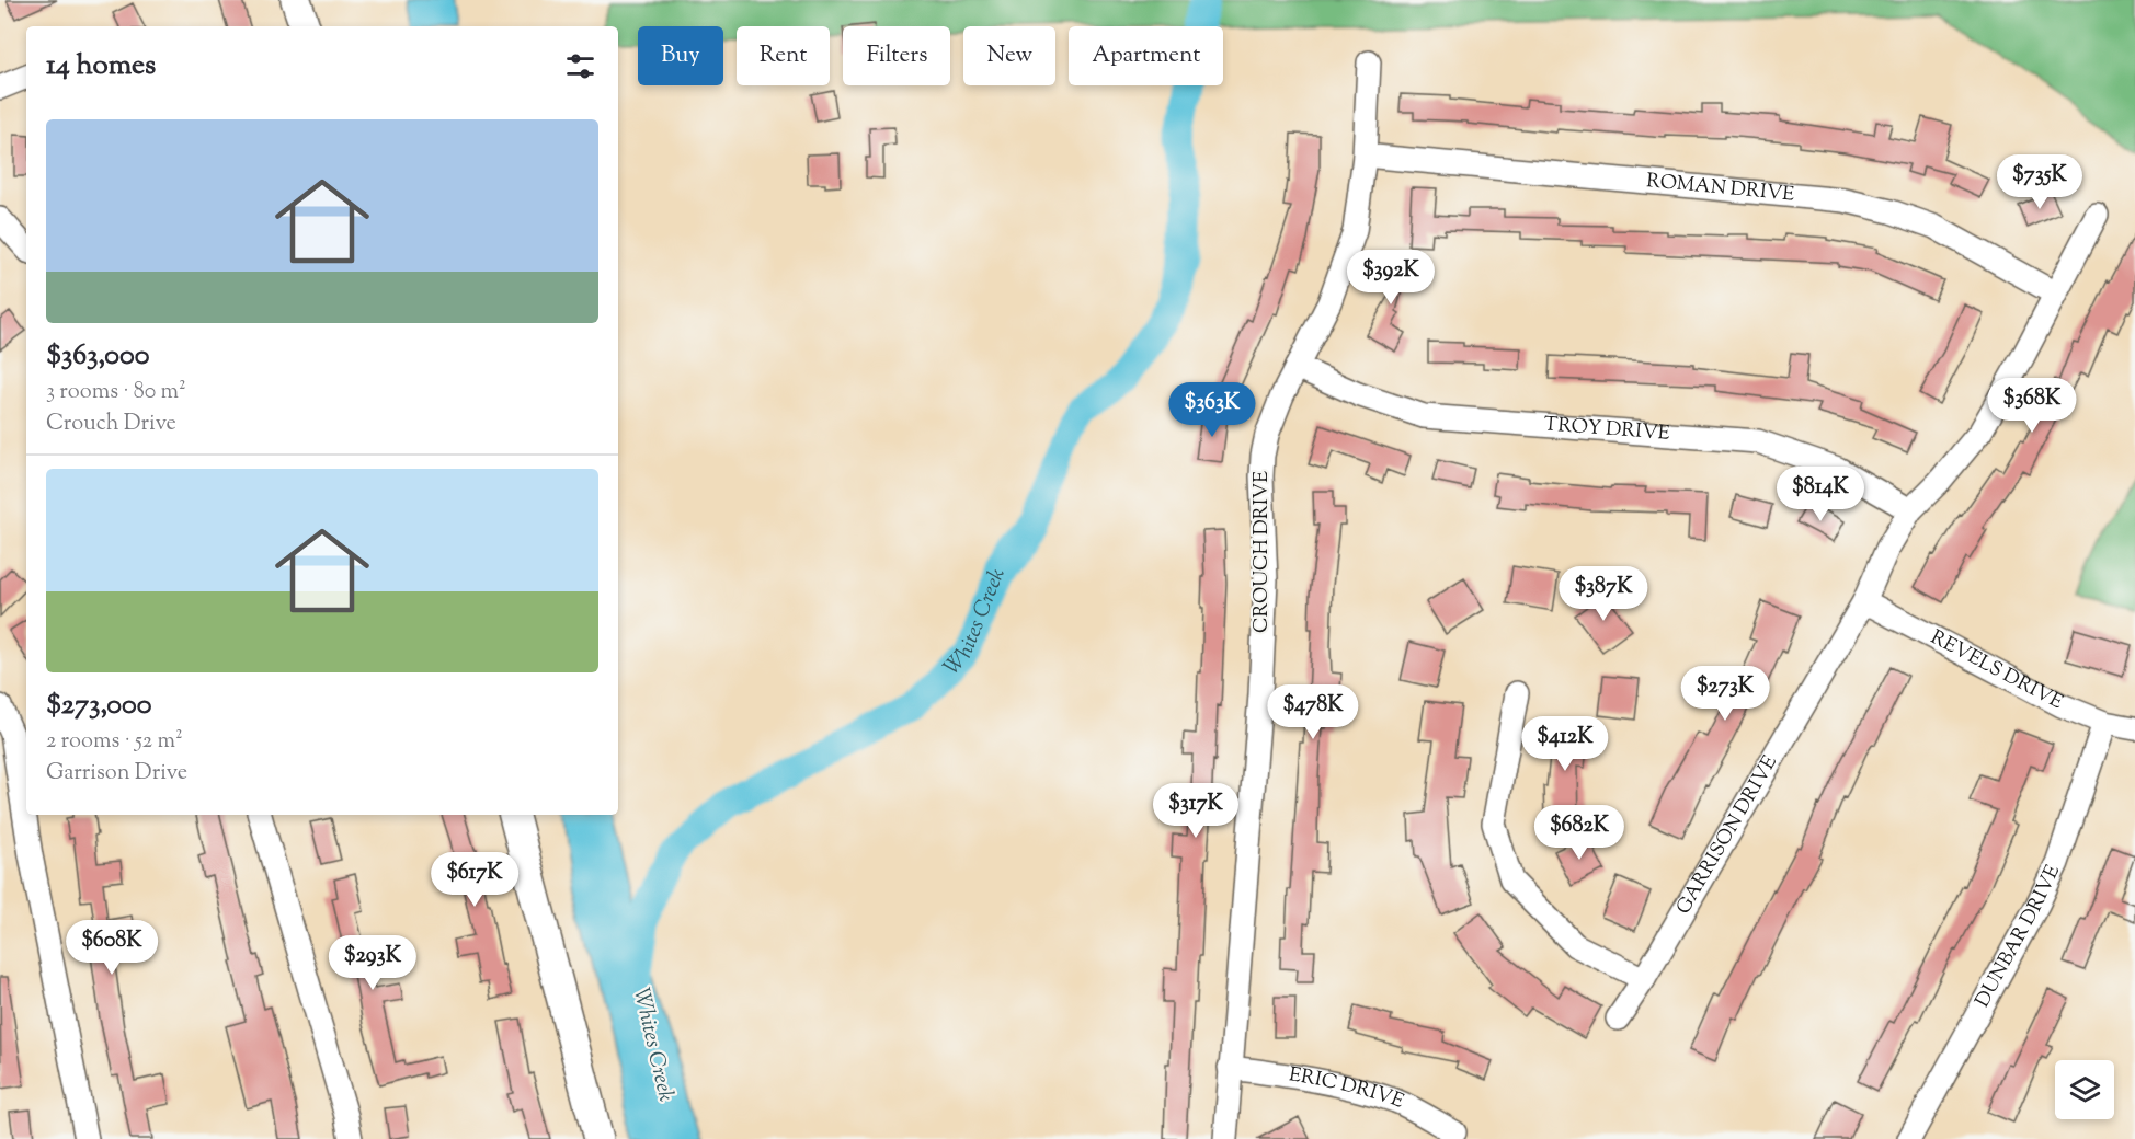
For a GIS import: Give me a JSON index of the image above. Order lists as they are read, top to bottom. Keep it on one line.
{"streets":{"street":["ROMAN DRIVE","TROY DRIVE","CROUCH DRIVE","REVELS DRIVE","GARRISON DRIVE","DUNBAR DRIVE","ERIC DRIVE"]},"crossings":[["ROMAN DRIVE","CROUCH DRIVE"],["ROMAN DRIVE","GARRISON DRIVE"],["TROY DRIVE","CROUCH DRIVE"],["TROY DRIVE","GARRISON DRIVE"],["CROUCH DRIVE","ERIC DRIVE"],["REVELS DRIVE","GARRISON DRIVE"],["REVELS DRIVE","DUNBAR DRIVE"]],"water":["Whites Creek"],"page":{"chip":["Buy","Rent","Filters","New","Apartment"],"heading":"14 homes","list":[{"name":"$363,000","note":"3 rooms · 80 m² · Crouch Drive"},{"name":"$273,000","note":"2 rooms · 52 m² · Garrison Drive"}],"price":["$735K","$392K","$368K","$363K","$814K","$387K","$273K","$478K","$412K","$317K","$682K","$617K","$608K","$293K"]}}
